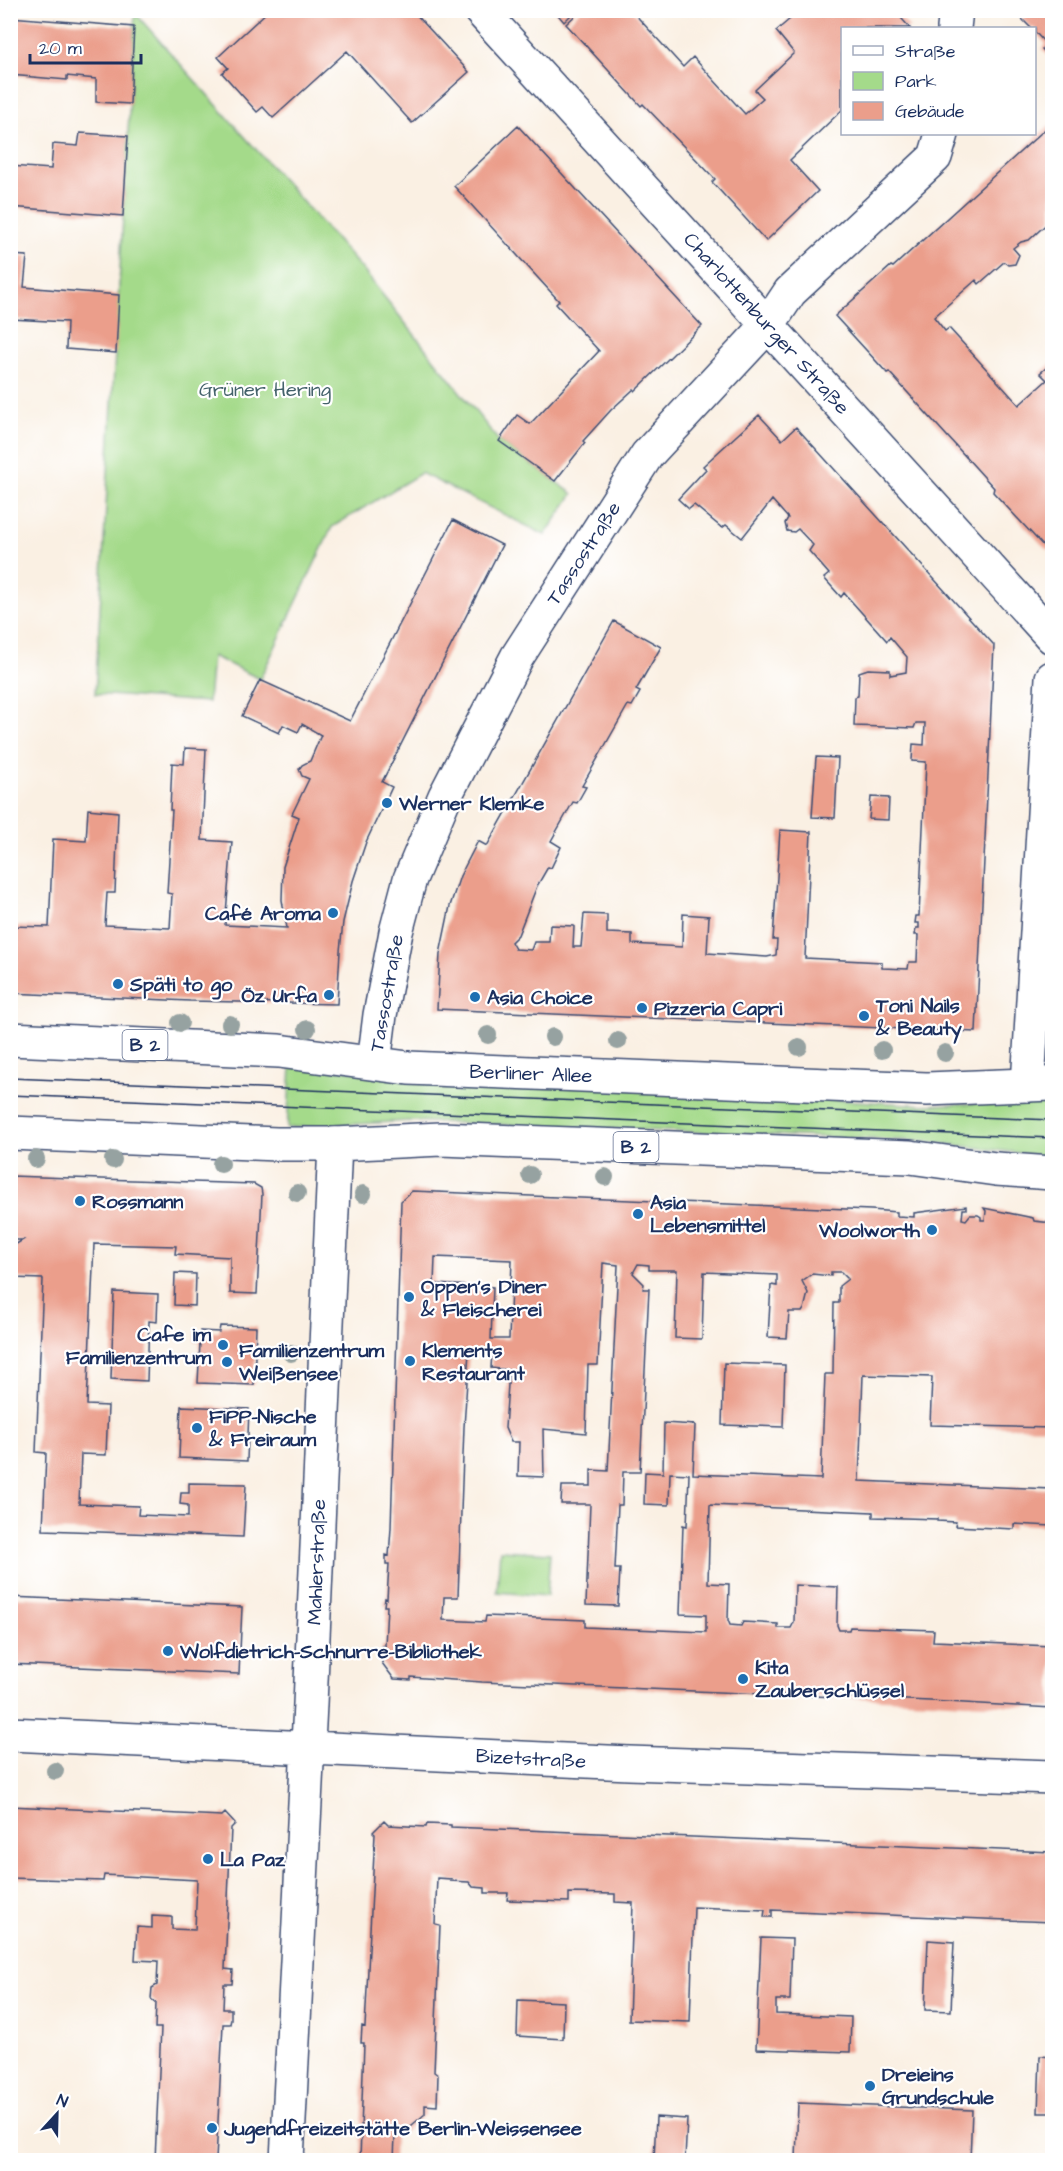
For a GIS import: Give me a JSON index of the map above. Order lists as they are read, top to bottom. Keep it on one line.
{"streets":{"street":["Charlottenburger Straße","Tassostraße","B 2","Berliner Allee","Mahlerstraße","Bizetstraße"]},"crossings":[["Charlottenburger Straße","Tassostraße"],["Tassostraße","Berliner Allee"],["B 2","Mahlerstraße"],["Mahlerstraße","Bizetstraße"]],"parks":["Grüner Hering"],"places":["Werner Klemke","Café Aroma","Späti to go","Öz Urfa","Asia Choice","Pizzeria Capri","Toni Nails & Beauty","Rossmann","Asia Lebensmittel","Woolworth","Oppen’s Diner & Fleischerei","Cafe im Familienzentrum","Klements Restaurant","Familienzentrum Weißensee","FiPP-Nische & Freiraum","Wolfdietrich-Schnurre-Bibliothek","Kita Zauberschlüssel","La Paz","Dreieins Grundschule","Jugendfreizeitstätte Berlin-Weissensee"],"legend":["Straße","Park","Gebäude"],"scale_bar":"20 m","north":"top"}
